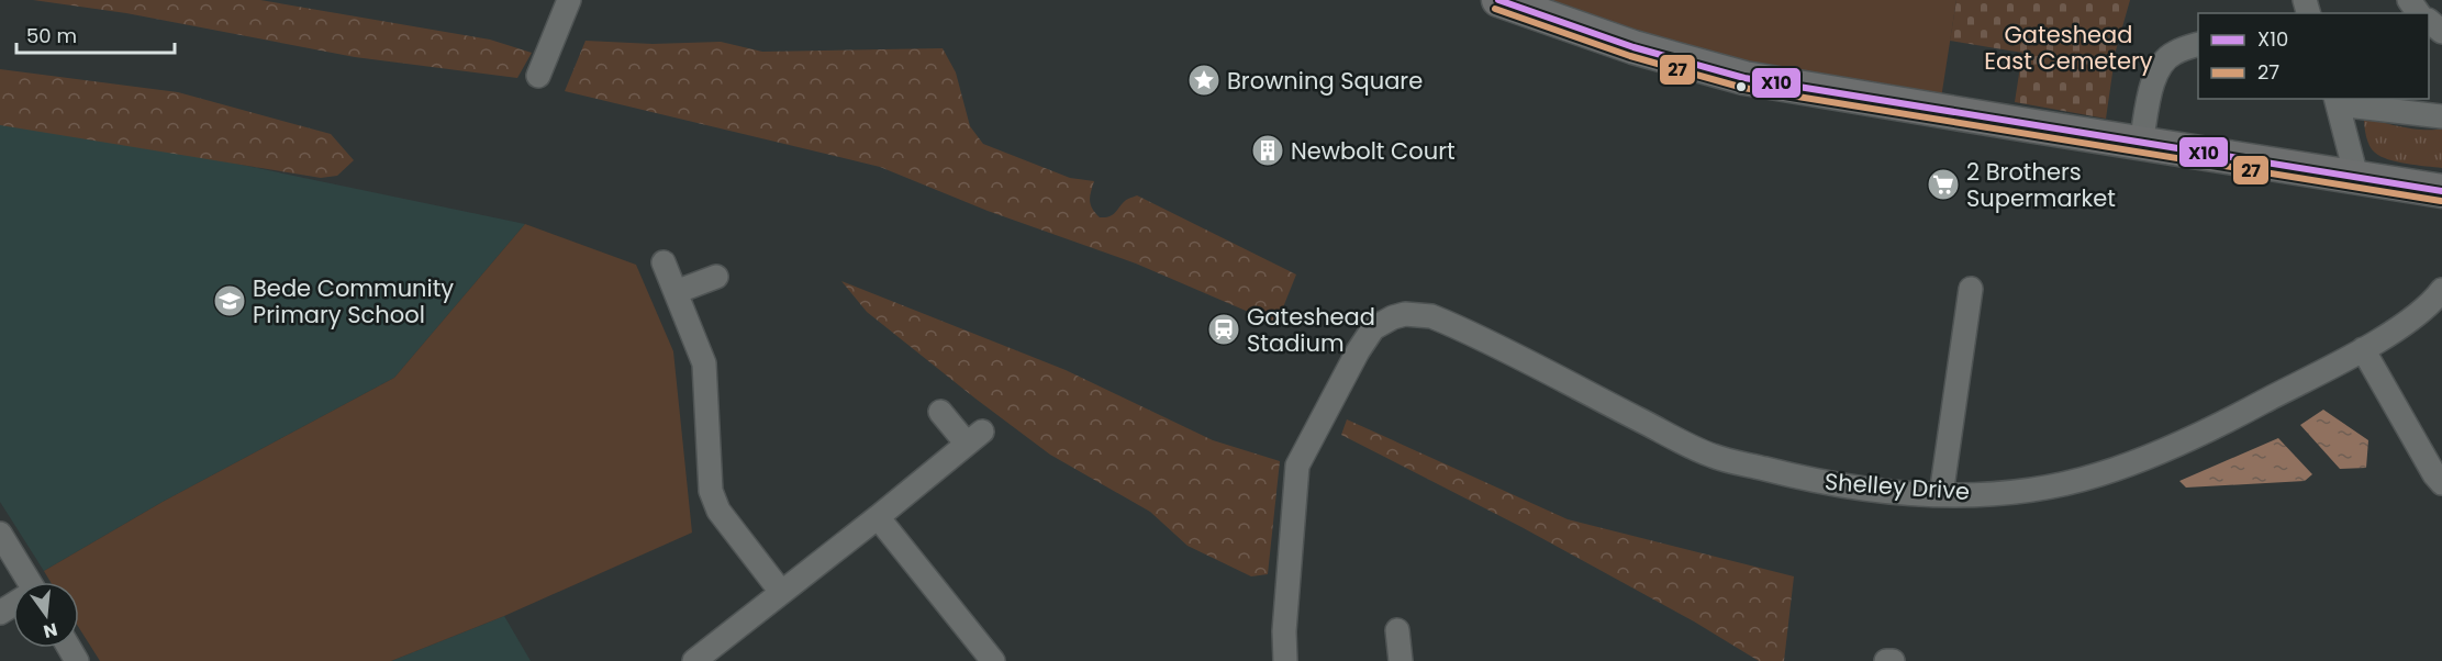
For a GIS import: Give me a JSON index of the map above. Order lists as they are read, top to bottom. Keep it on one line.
{"streets":{"street":["Shelley Drive"]},"parks":["Gateshead East Cemetery"],"places":{"place":["Browning Square"],"building":["Newbolt Court"],"supermarket":["2 Brothers Supermarket"],"school or university":["Bede Community Primary School"],"station":["Gateshead Stadium"]},"lines":["transit line X10","transit line 27"],"legend":["X10","27"],"scale_bar":"50 m","north":"bottom"}
